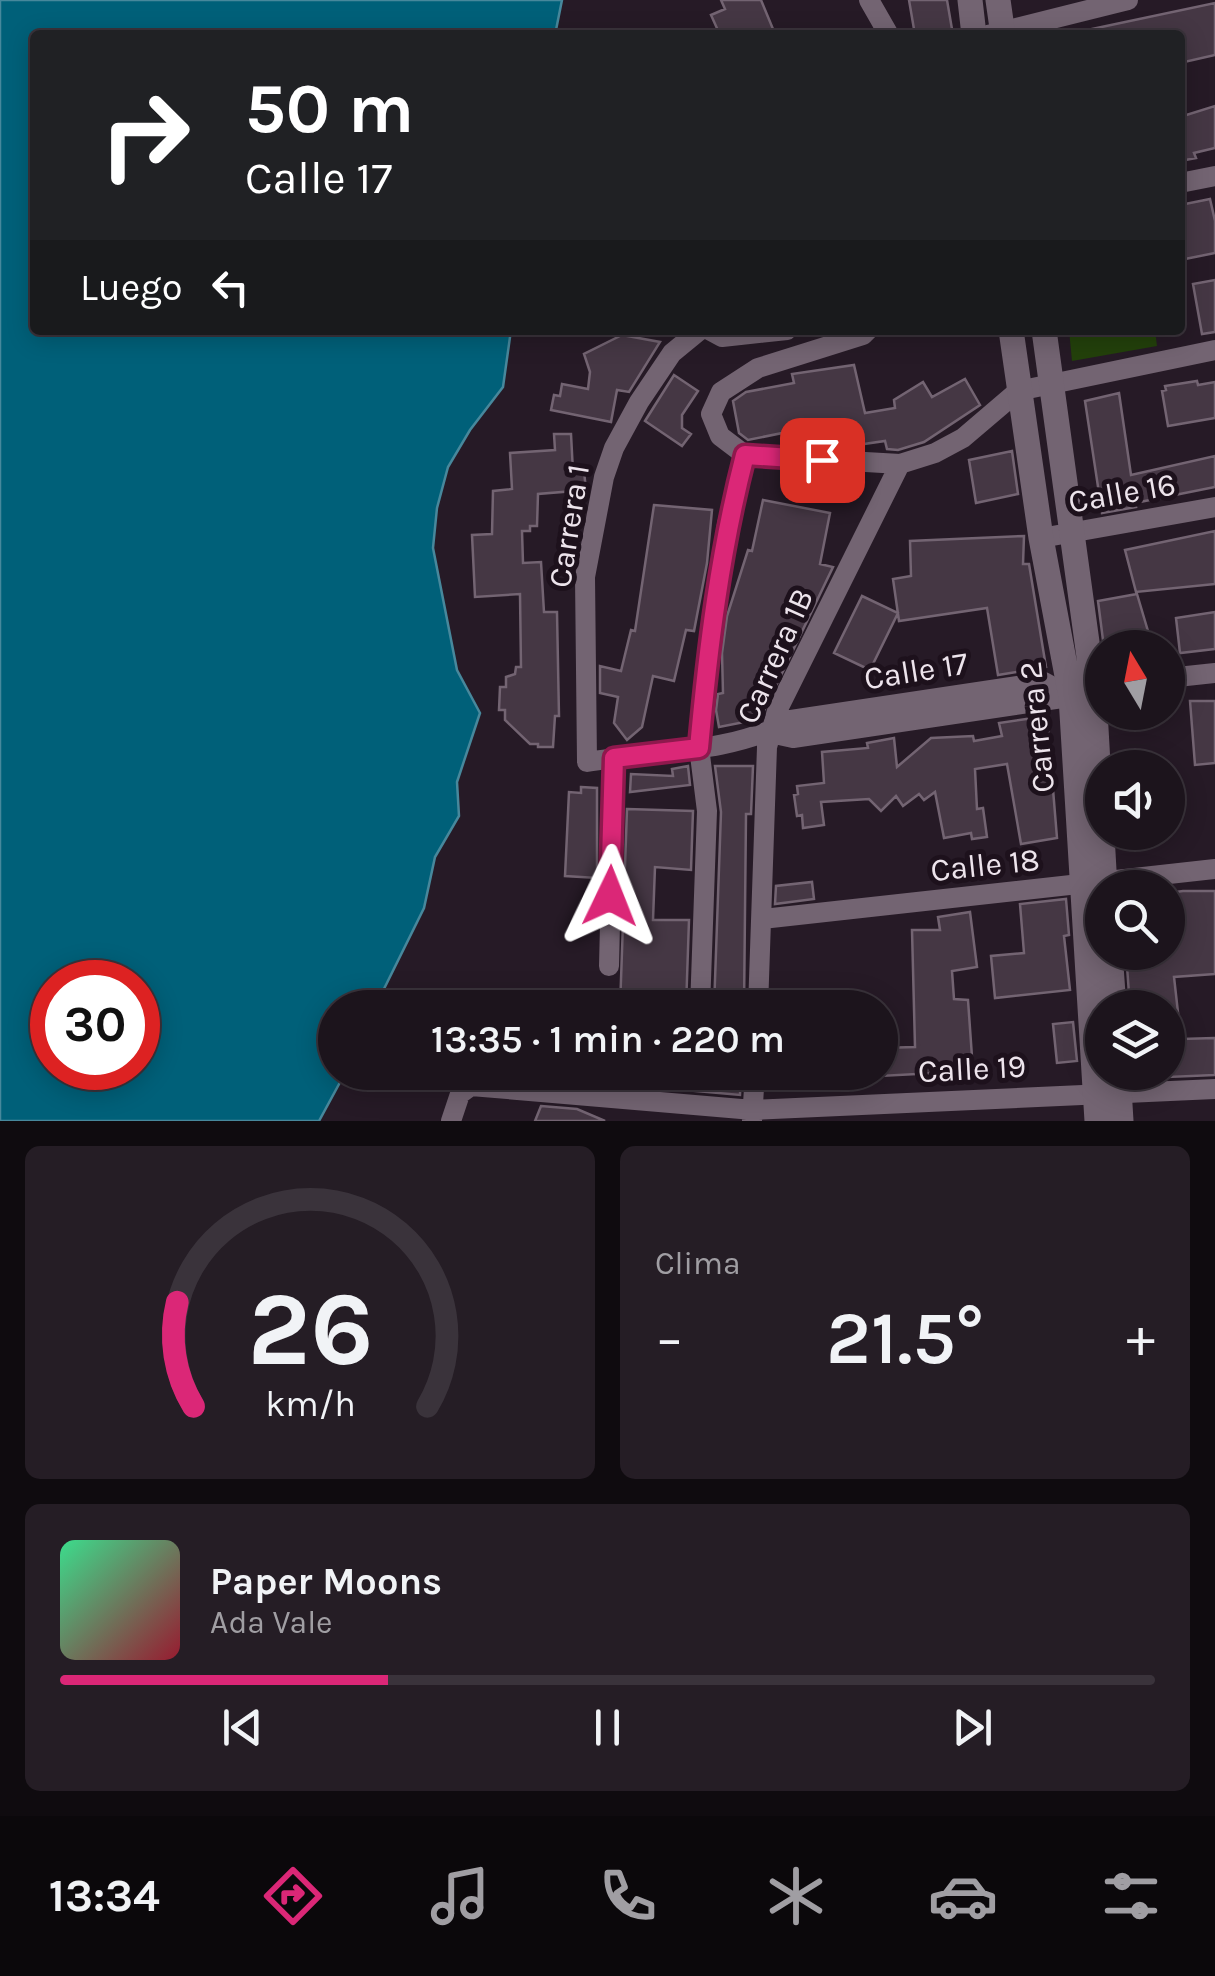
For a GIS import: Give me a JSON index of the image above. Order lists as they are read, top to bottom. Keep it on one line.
{"streets":{"street":["Calle 16","Carrera 1","Carrera 1B","Calle 17","Carrera 2","Calle 18","Calle 19"]},"crossings":[["Calle 16","Carrera 2"],["Carrera 1","Calle 17"],["Carrera 1B","Calle 17"],["Carrera 1B","Calle 18"]],"north":"top","page":{"turn":["50 m","Calle 17"],"then":"Luego","limit":"30","trip":"13:35 · 1 min · 220 m","tile":"Clima","heat":["−","21.5°","+"],"song":["Paper Moons","Ada Vale"],"tabs":"13:34","gauge":["26","km/h"]}}
